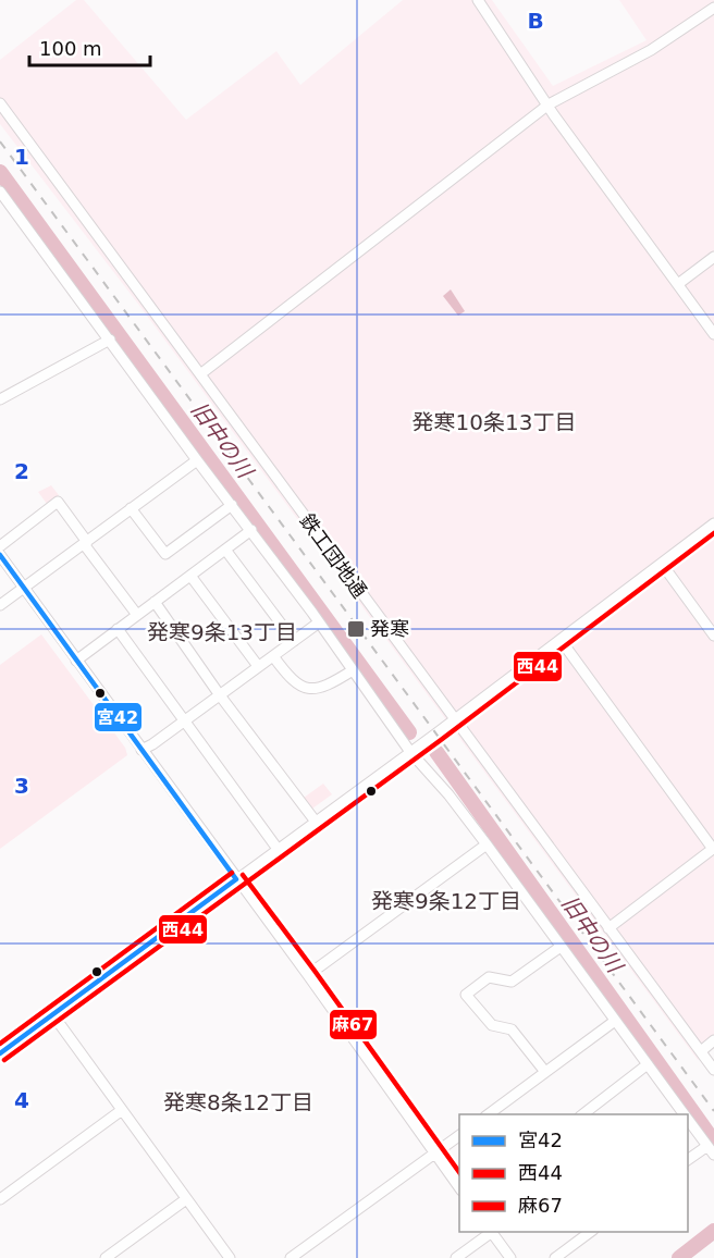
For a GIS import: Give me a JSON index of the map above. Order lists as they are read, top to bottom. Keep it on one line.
{"streets":{"street":["鉄工団地通"]},"districts":["発寒10条13丁目","発寒9条13丁目","発寒9条12丁目","発寒8条12丁目"],"water":["旧中の川"],"places":{"transit":["発寒"]},"lines":["transit line 西44","transit line 宮42","transit line 麻67"],"legend":["宮42","西44","麻67"],"scale_bar":"100 m","grid":{"columns":["B"],"rows":["1","2","3","4"]}}
